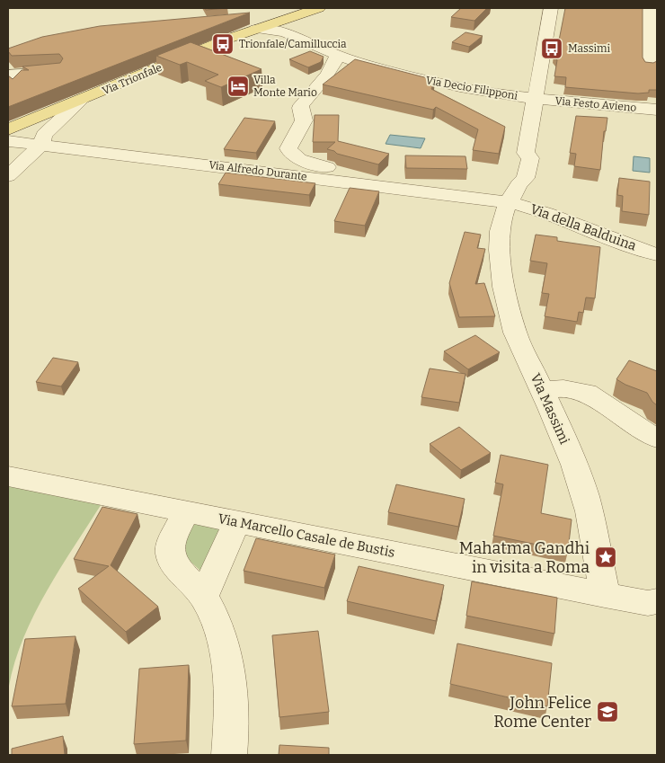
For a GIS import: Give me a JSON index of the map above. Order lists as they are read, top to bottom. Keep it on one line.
{"streets":{"main road":["Via Trionfale"],"street":["Via Decio Filipponi","Via Festo Avieno","Via Alfredo Durante","Via della Balduina","Via Massimi","Via Marcello Casale de Bustis"]},"crossings":[["Via Trionfale","Via Decio Filipponi"],["Via Decio Filipponi","Via Festo Avieno"],["Via Decio Filipponi","Via Massimi"],["Via Festo Avieno","Via Massimi"],["Via Alfredo Durante","Via della Balduina"],["Via Alfredo Durante","Via Massimi"],["Via della Balduina","Via Massimi"],["Via Massimi","Via Marcello Casale de Bustis"]],"places":{"bus stop":["Trionfale/Camilluccia","Massimi"],"hotel":["Villa Monte Mario"],"place":["Mahatma Gandhi in visita a Roma"],"school or university":["John Felice Rome Center"]}}
